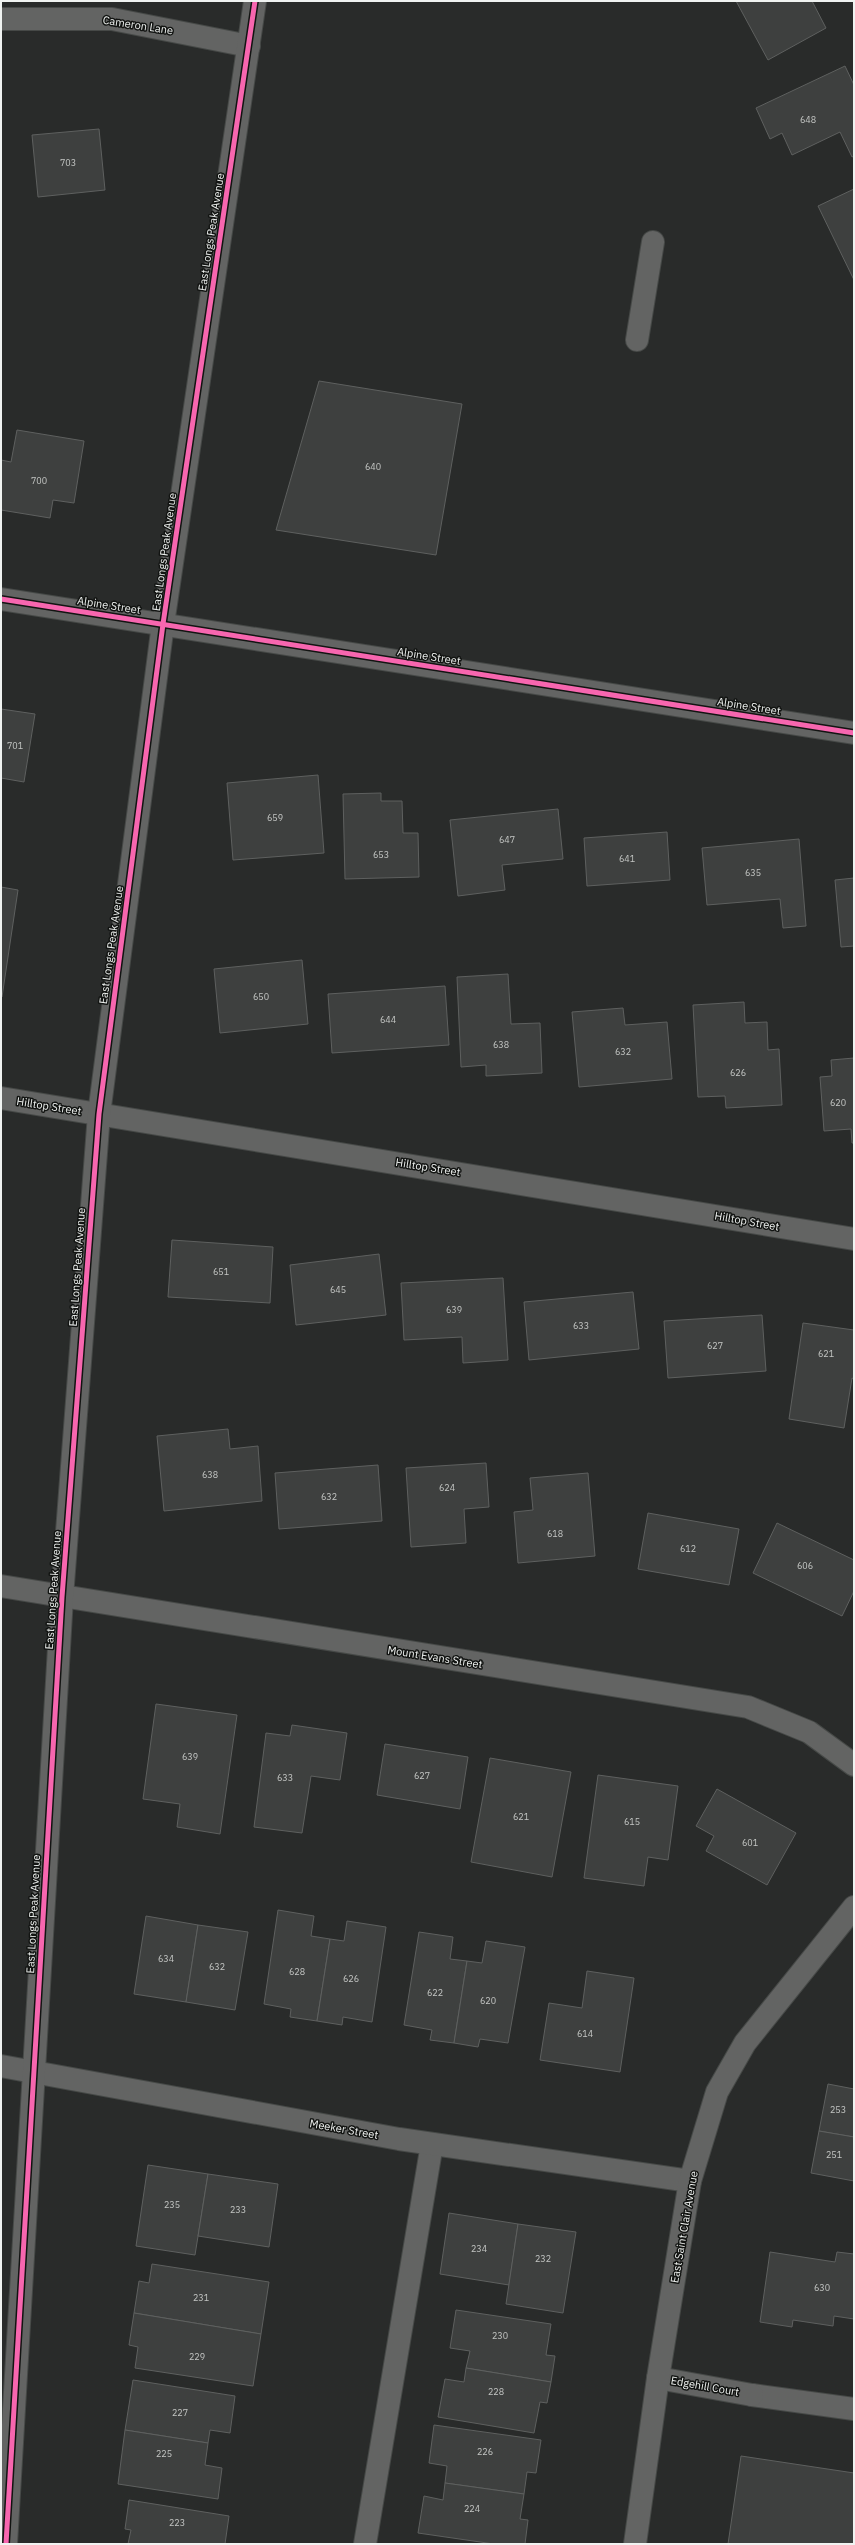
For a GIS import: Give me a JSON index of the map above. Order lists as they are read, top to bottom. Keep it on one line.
{"streets":{"street":["Cameron Lane","East Longs Peak Avenue","Alpine Street","Hilltop Street","Mount Evans Street","Meeker Street","East Saint Clair Avenue","Edgehill Court"]},"crossings":[["Cameron Lane","East Longs Peak Avenue"],["East Longs Peak Avenue","Alpine Street"],["East Longs Peak Avenue","Hilltop Street"],["East Longs Peak Avenue","Mount Evans Street"],["East Longs Peak Avenue","Meeker Street"],["Meeker Street","East Saint Clair Avenue"],["East Saint Clair Avenue","Edgehill Court"]],"house_numbers":["648","703","640","700","701","659","647","653","641","635","650","644","638","632","626","620","651","645","639","633","627","621","638","624","632","618","612","606","639","627","633","621","615","601","634","632","628","626","622","620","614","253","251","235","233","234","232","630","231","230","229","228","227","226","225","224","223"]}
